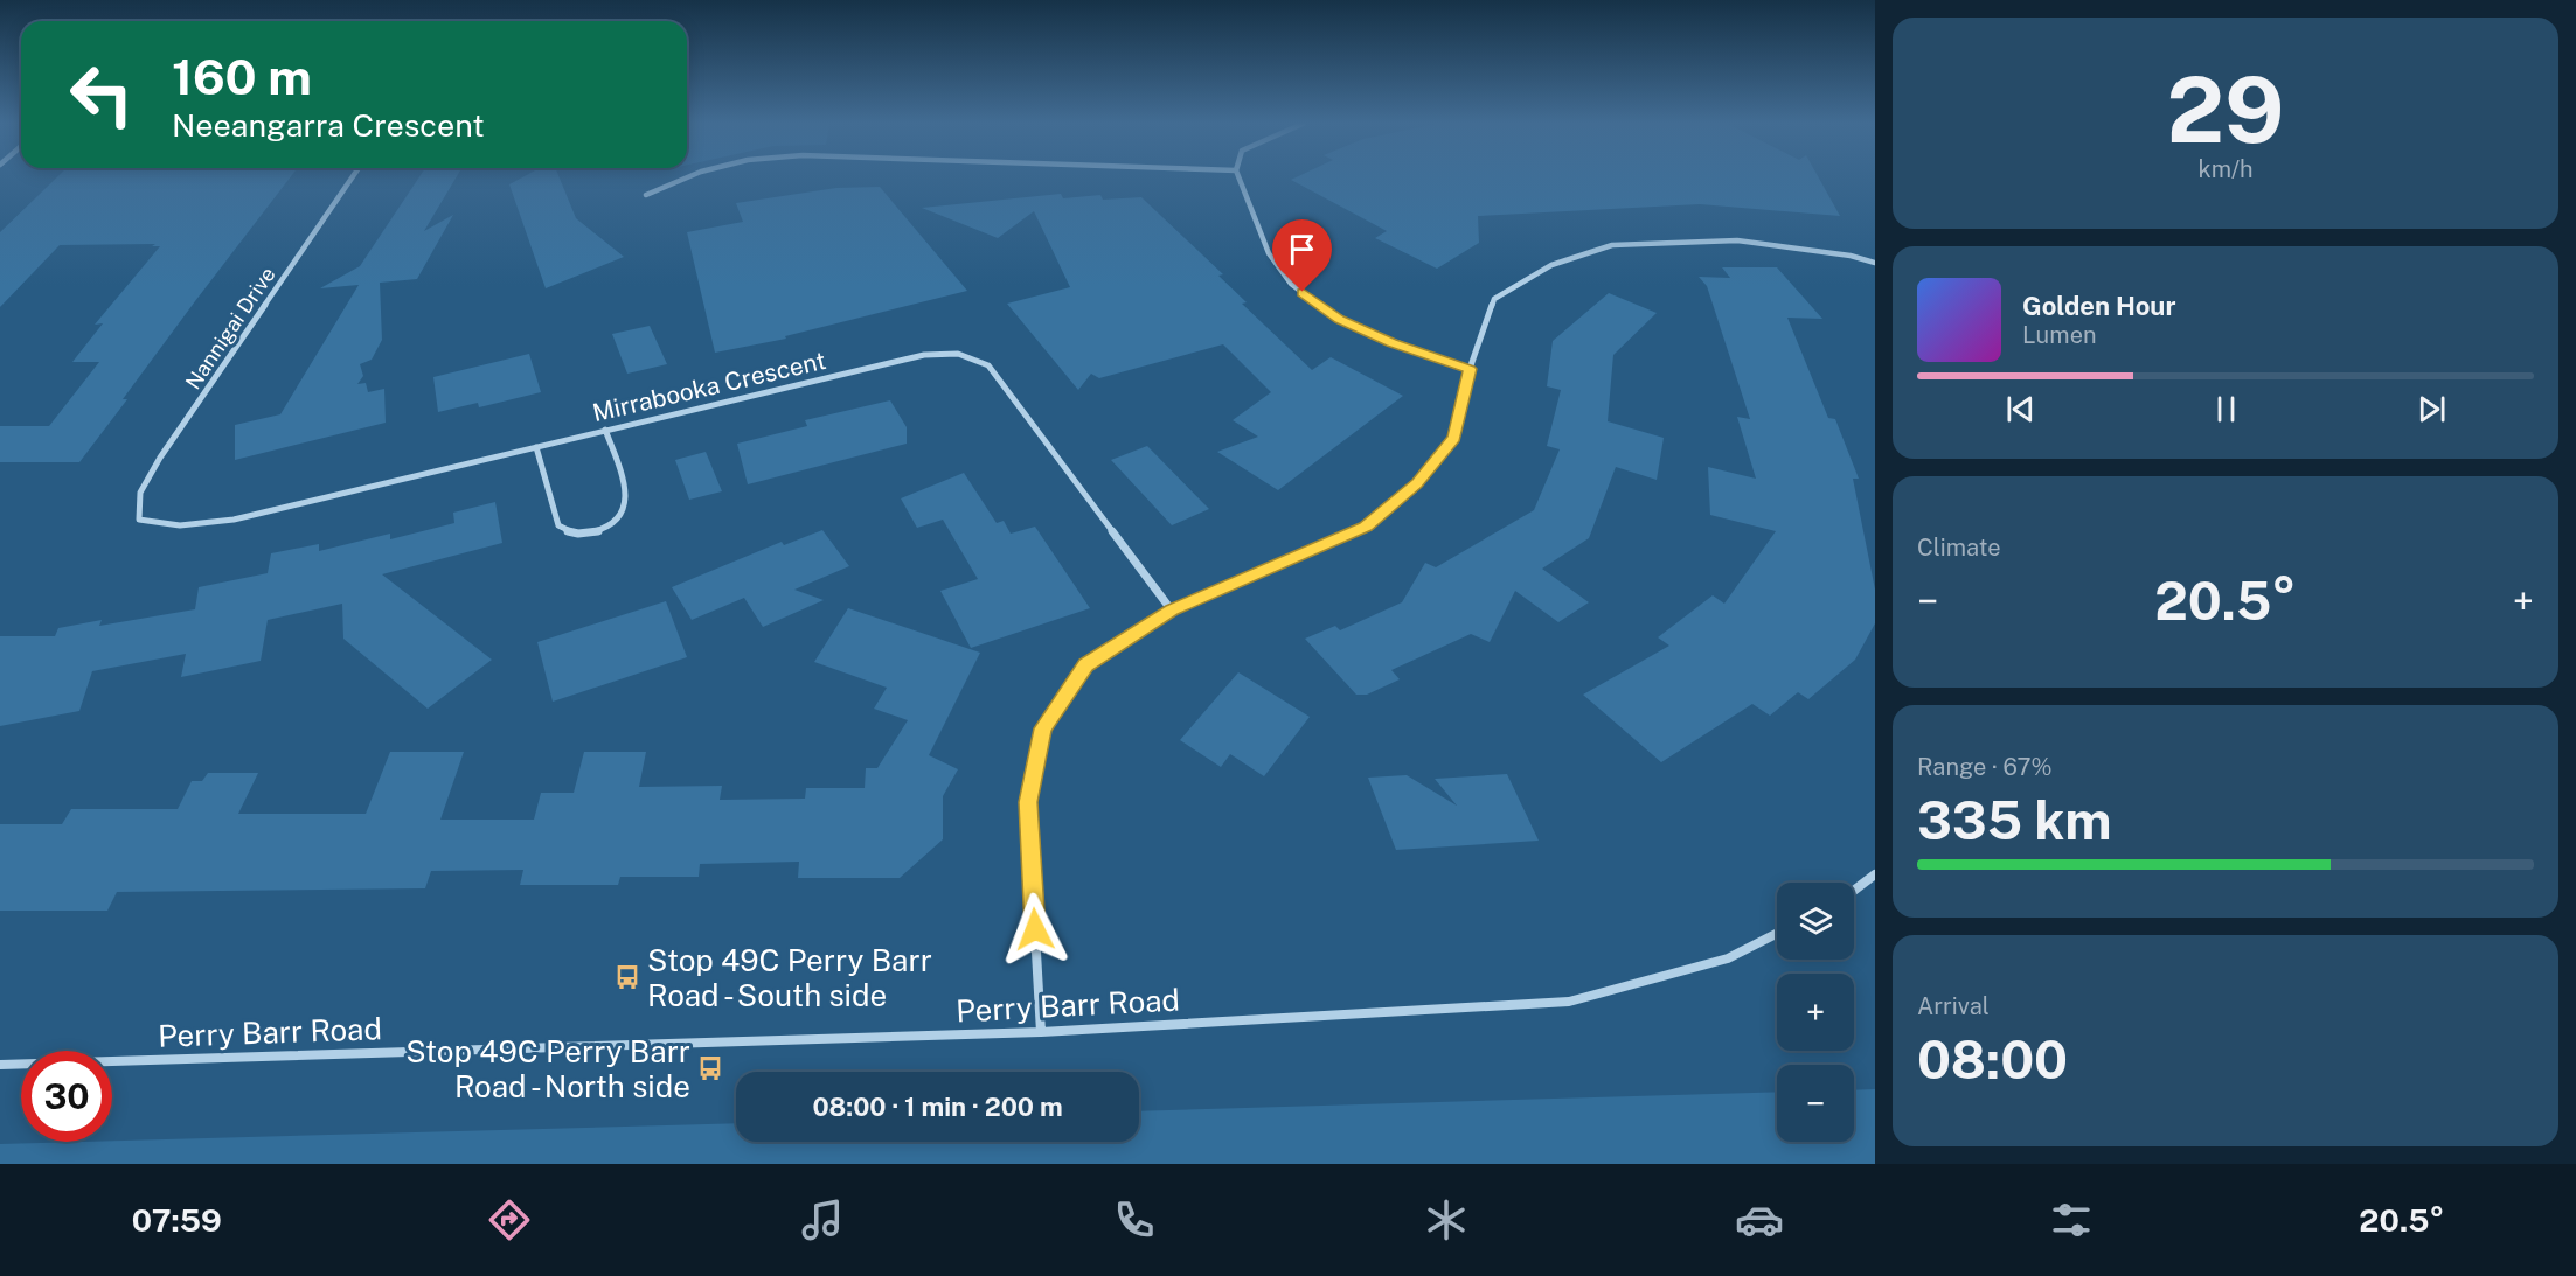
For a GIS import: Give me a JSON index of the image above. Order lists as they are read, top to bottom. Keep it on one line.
{"streets":{"street":["Nannigai Drive","Mirrabooka Crescent","Perry Barr Road"]},"crossings":[["Nannigai Drive","Mirrabooka Crescent"]],"places":{"bus stop":["Stop 49C Perry Barr Road - South side","Stop 49C Perry Barr Road - North side"]},"page":{"tile":[["29","km/h"],"Climate",["Range · 67%","335 km"],["Arrival","08:00"]],"turn":["160 m","Neeangarra Crescent"],"song":["Golden Hour","Lumen"],"heat":["−","20.5°","+"],"map_buttons":["+","−"],"limit":"30","trip":"08:00 · 1 min · 200 m","tabs":["07:59","20.5°"]}}
